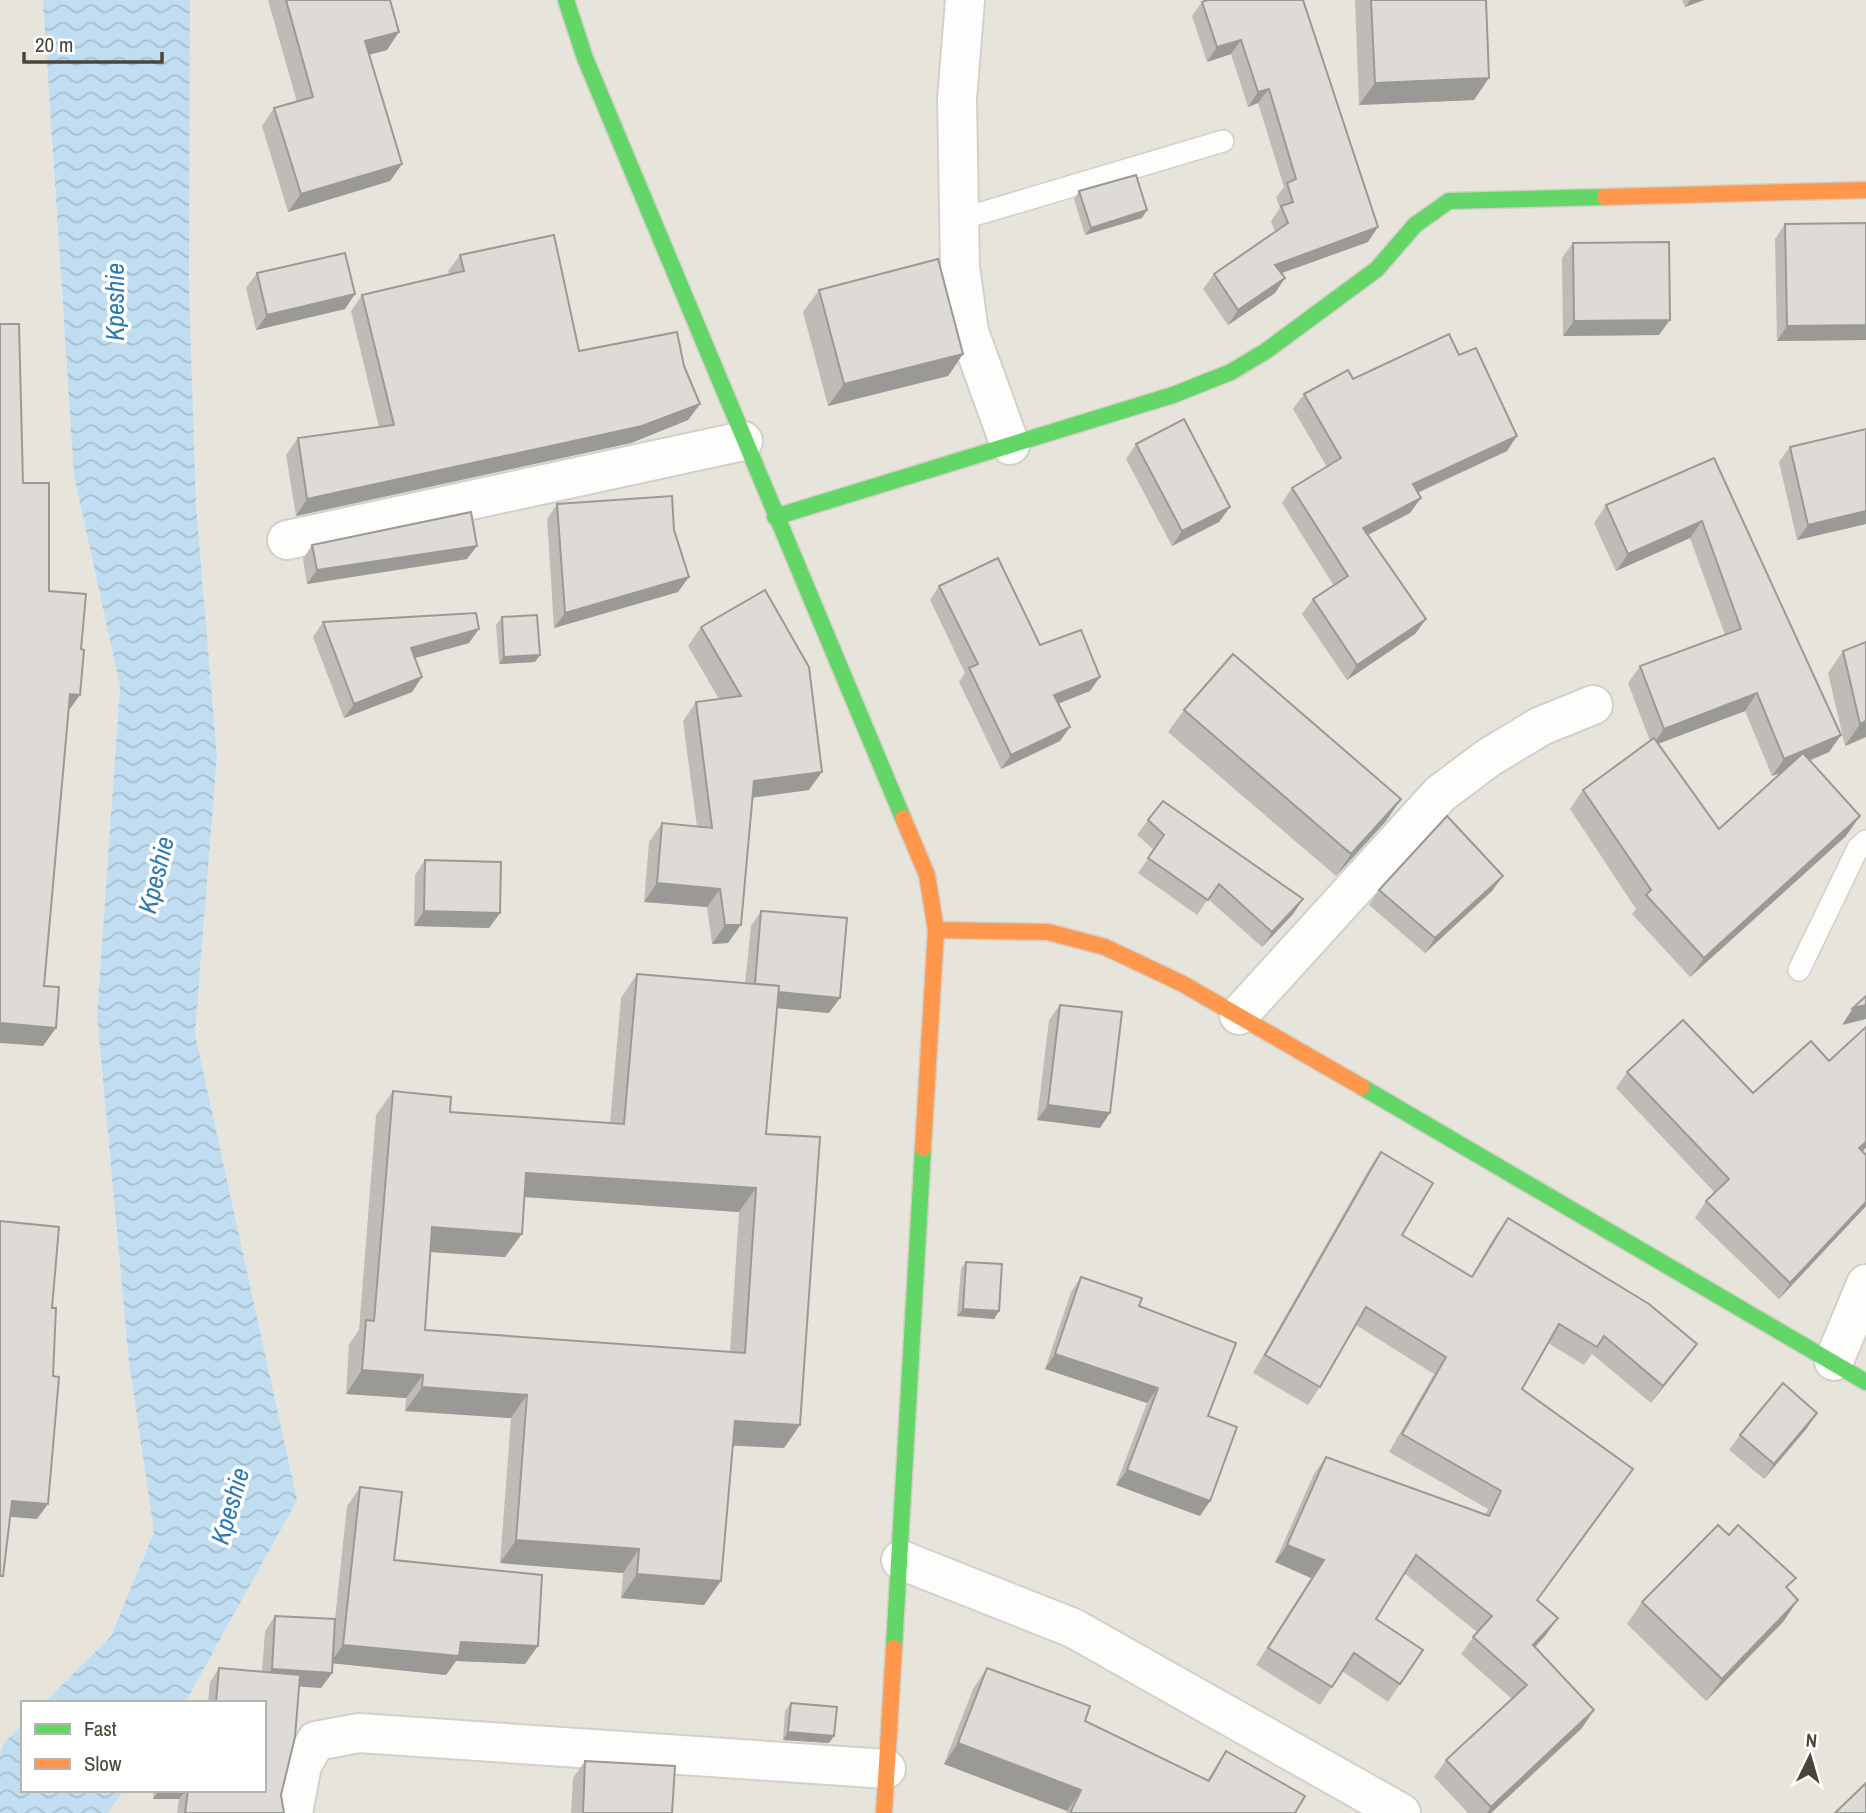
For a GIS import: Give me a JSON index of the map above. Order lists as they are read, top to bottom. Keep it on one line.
{"water":["Kpeshie"],"legend":["Fast","Slow"],"scale_bar":"20 m","north":"top"}
